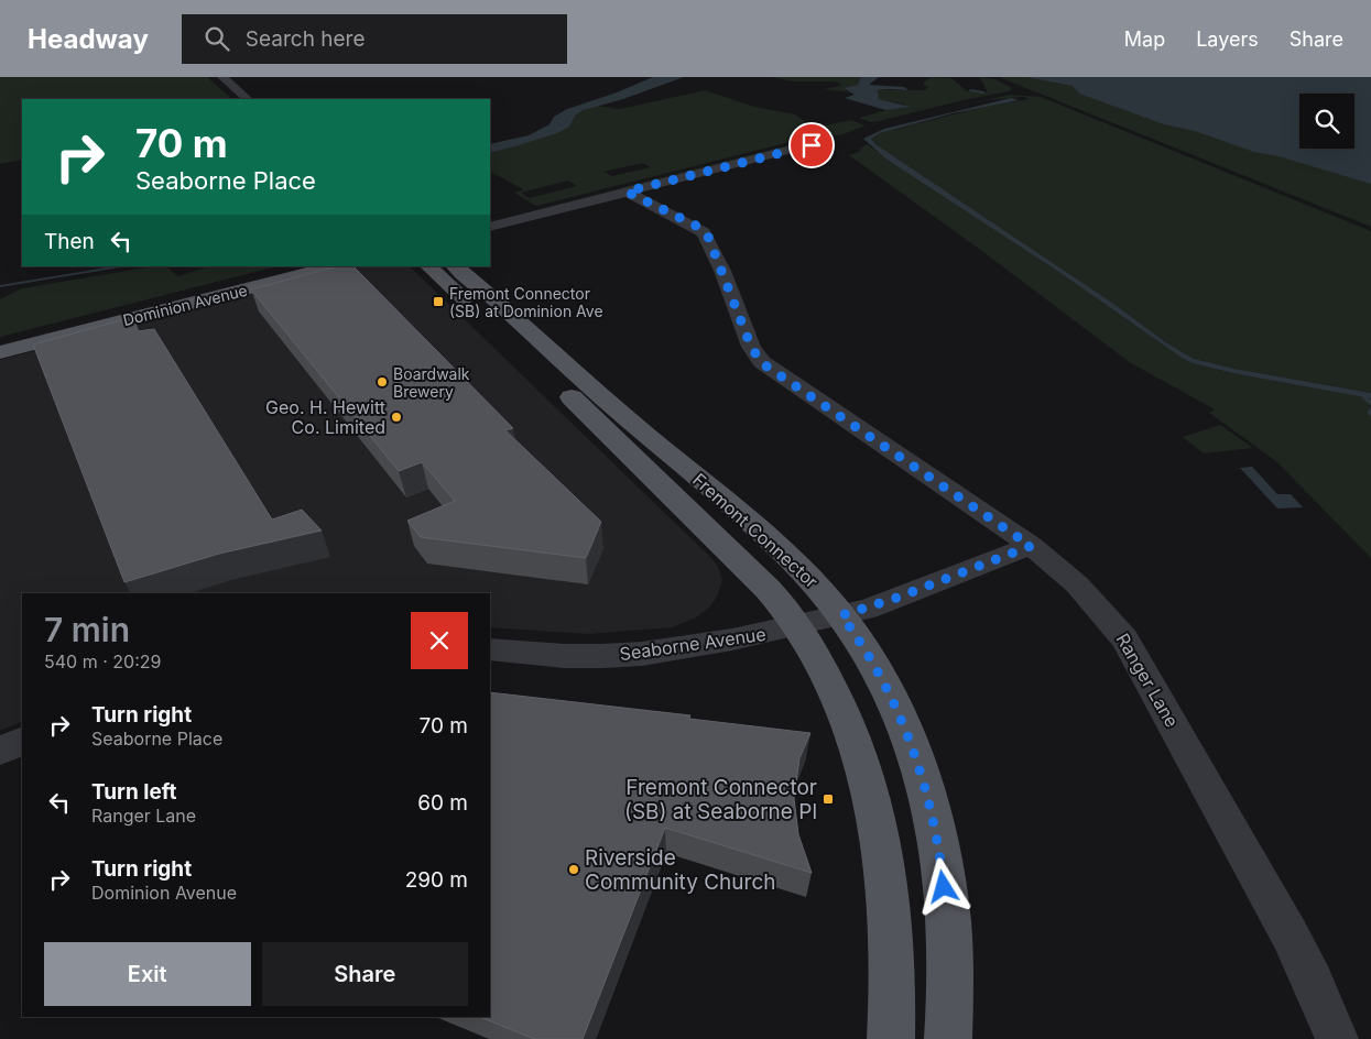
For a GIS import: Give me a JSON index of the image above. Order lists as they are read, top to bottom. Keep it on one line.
{"streets":{"main road":["Dominion Avenue","Fremont Connector"],"street":["Seaborne Avenue","Ranger Lane"]},"crossings":[["Fremont Connector","Seaborne Avenue"],["Seaborne Avenue","Ranger Lane"]],"places":{"transit":["Fremont Connector (SB) at Dominion Ave","Fremont Connector (SB) at Seaborne Pl"],"other":["Boardwalk Brewery","Geo. H. Hewitt Co. Limited","Riverside Community Church"]},"page":{"header":"Headway","search":"Search here","nav":["Map","Layers","Share"],"turn":["70 m","Seaborne Place"],"then":"Then","heading":["7 min","540 m · 20:29"],"list":[{"name":"Turn right","note":"Seaborne Place","value":"70 m"},{"name":"Turn left","note":"Ranger Lane","value":"60 m"},{"name":"Turn right","note":"Dominion Avenue","value":"290 m"}],"buttons":["Exit","Share"]}}
